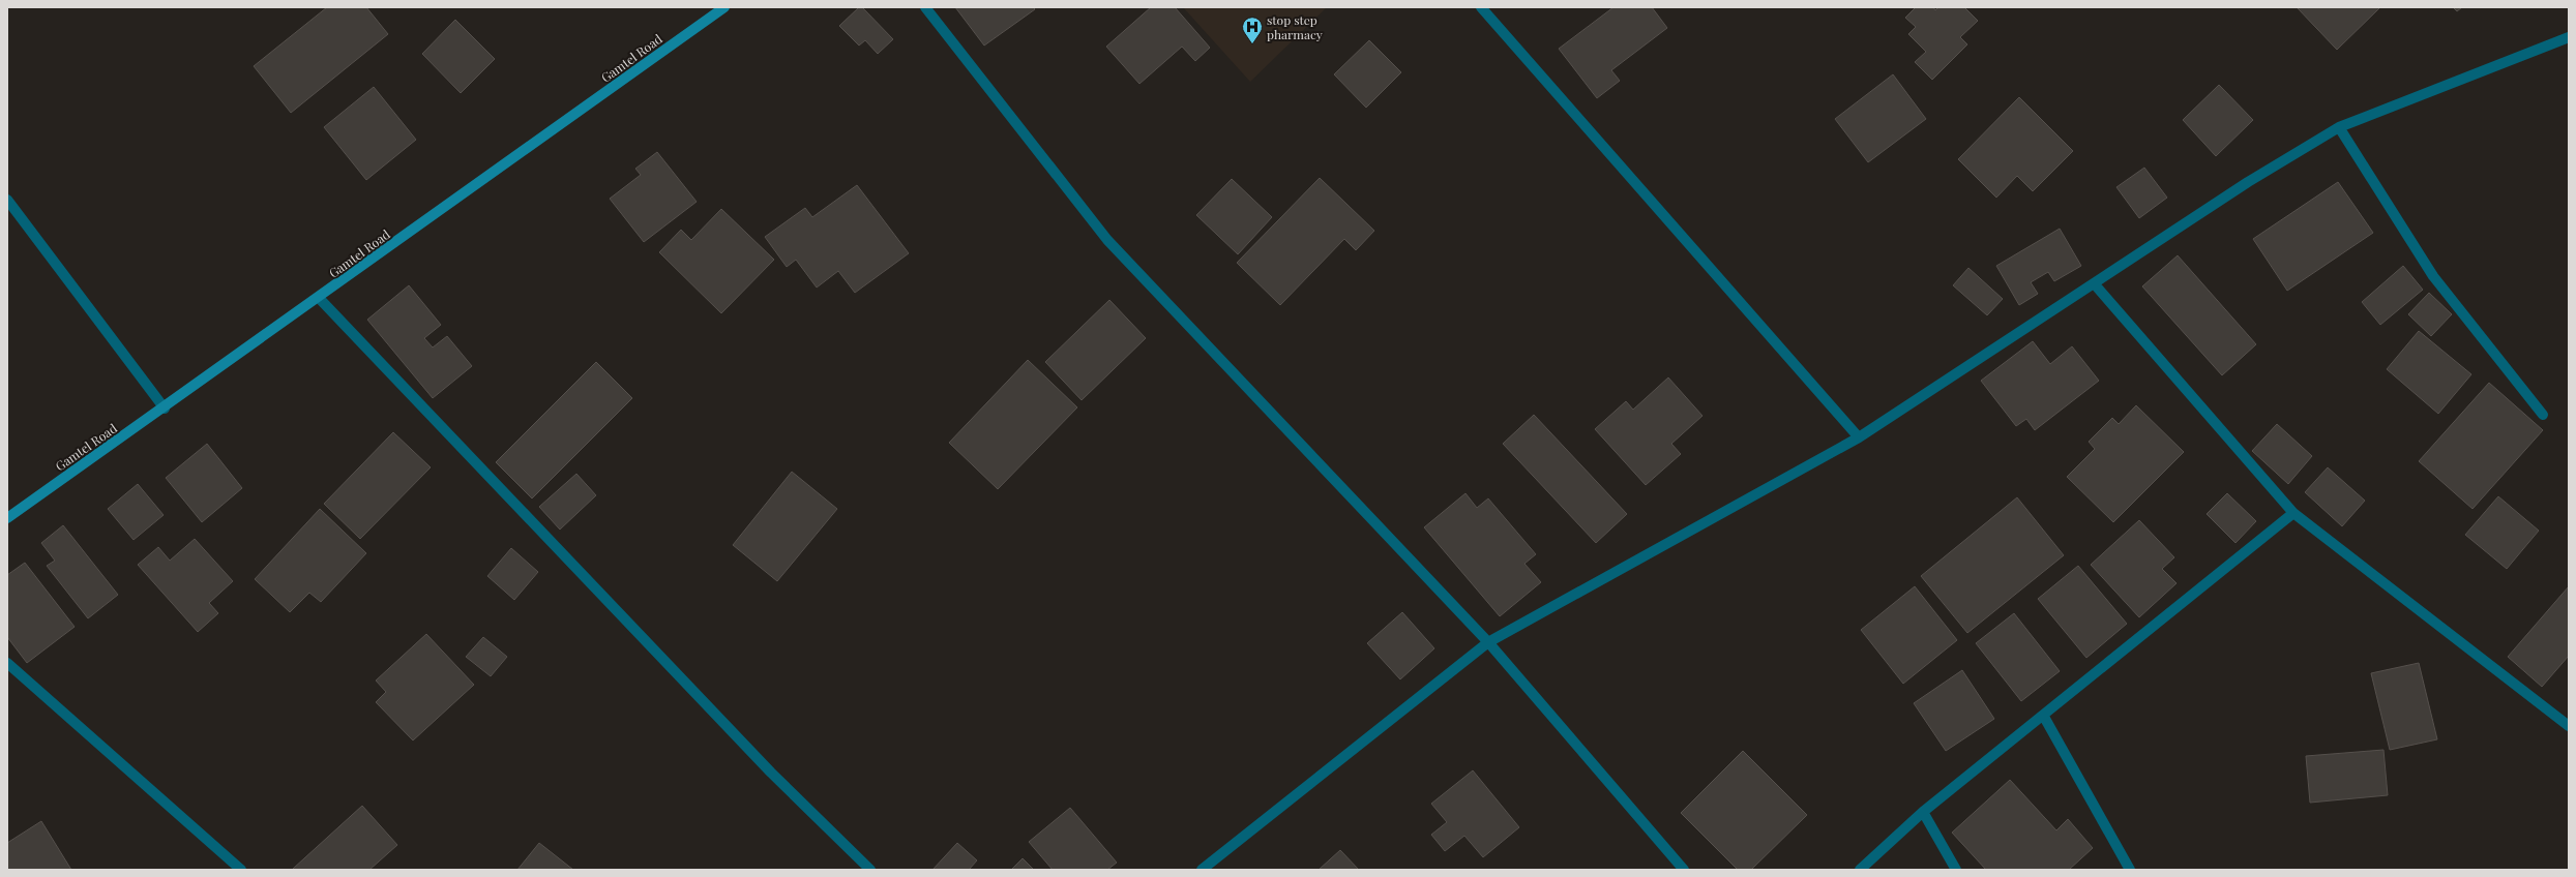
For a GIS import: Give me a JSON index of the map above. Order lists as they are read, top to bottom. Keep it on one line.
{"streets":{"street":["Gamtel Road"]},"places":{"hospital":["stop step pharmacy"]}}
